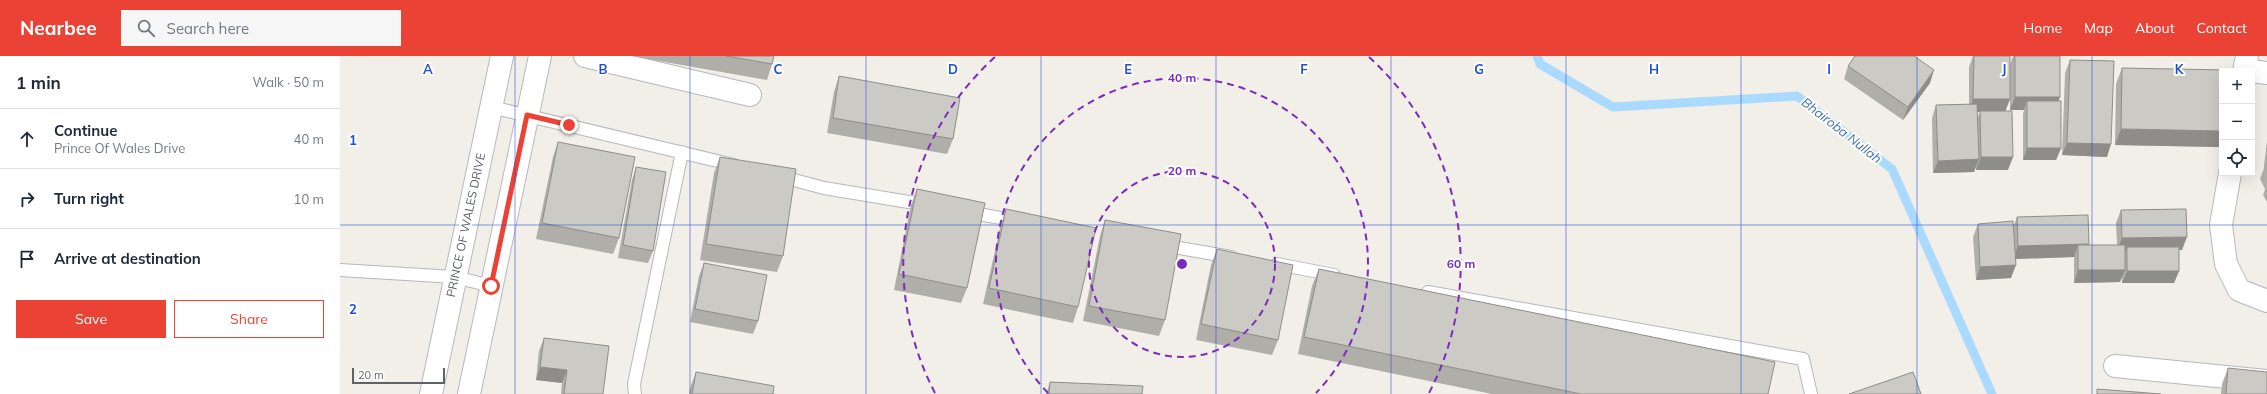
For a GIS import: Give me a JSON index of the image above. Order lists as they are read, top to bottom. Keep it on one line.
{"streets":{"street":["PRINCE OF WALES DRIVE"]},"water":["Bhairoba Nullah"],"scale_bar":"20 m","page":{"header":"Nearbee","search":"Search here","nav":["Home","Map","About","Contact"],"heading":["1 min","Walk · 50 m"],"map_buttons":["+","−"],"list":[["Continue","Prince Of Wales Drive","40 m"],["Turn right","10 m"],"Arrive at destination"],"buttons":["Save","Share"],"scale":"20 m"},"grid":{"columns":["A","B","C","D","E","F","G","H","I","J","K"],"rows":["1","2"]},"rings":["40 m","20 m","60 m"]}
